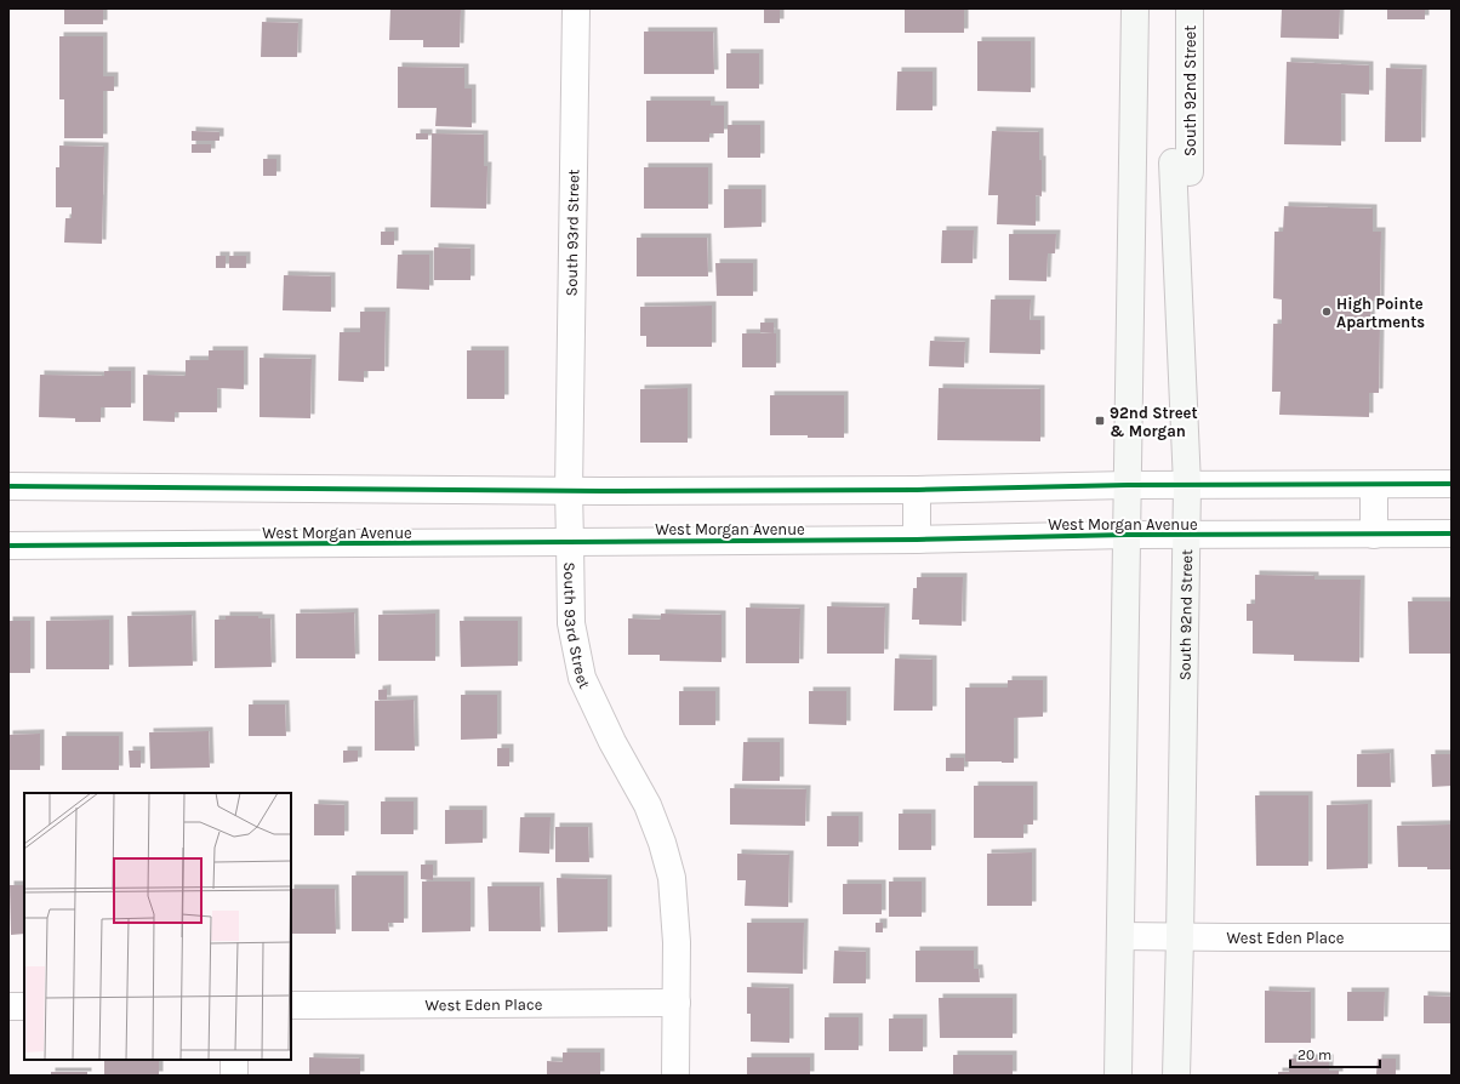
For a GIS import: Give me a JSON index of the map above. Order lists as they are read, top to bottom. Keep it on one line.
{"streets":{"main road":["South 92nd Street"],"street":["South 93rd Street","West Morgan Avenue","West Eden Place"]},"crossings":[["South 92nd Street","West Morgan Avenue"],["South 92nd Street","West Eden Place"],["South 93rd Street","West Morgan Avenue"],["South 93rd Street","West Eden Place"]],"places":{"other":["High Pointe Apartments"],"transit":["92nd Street & Morgan"]},"scale_bar":"20 m"}
